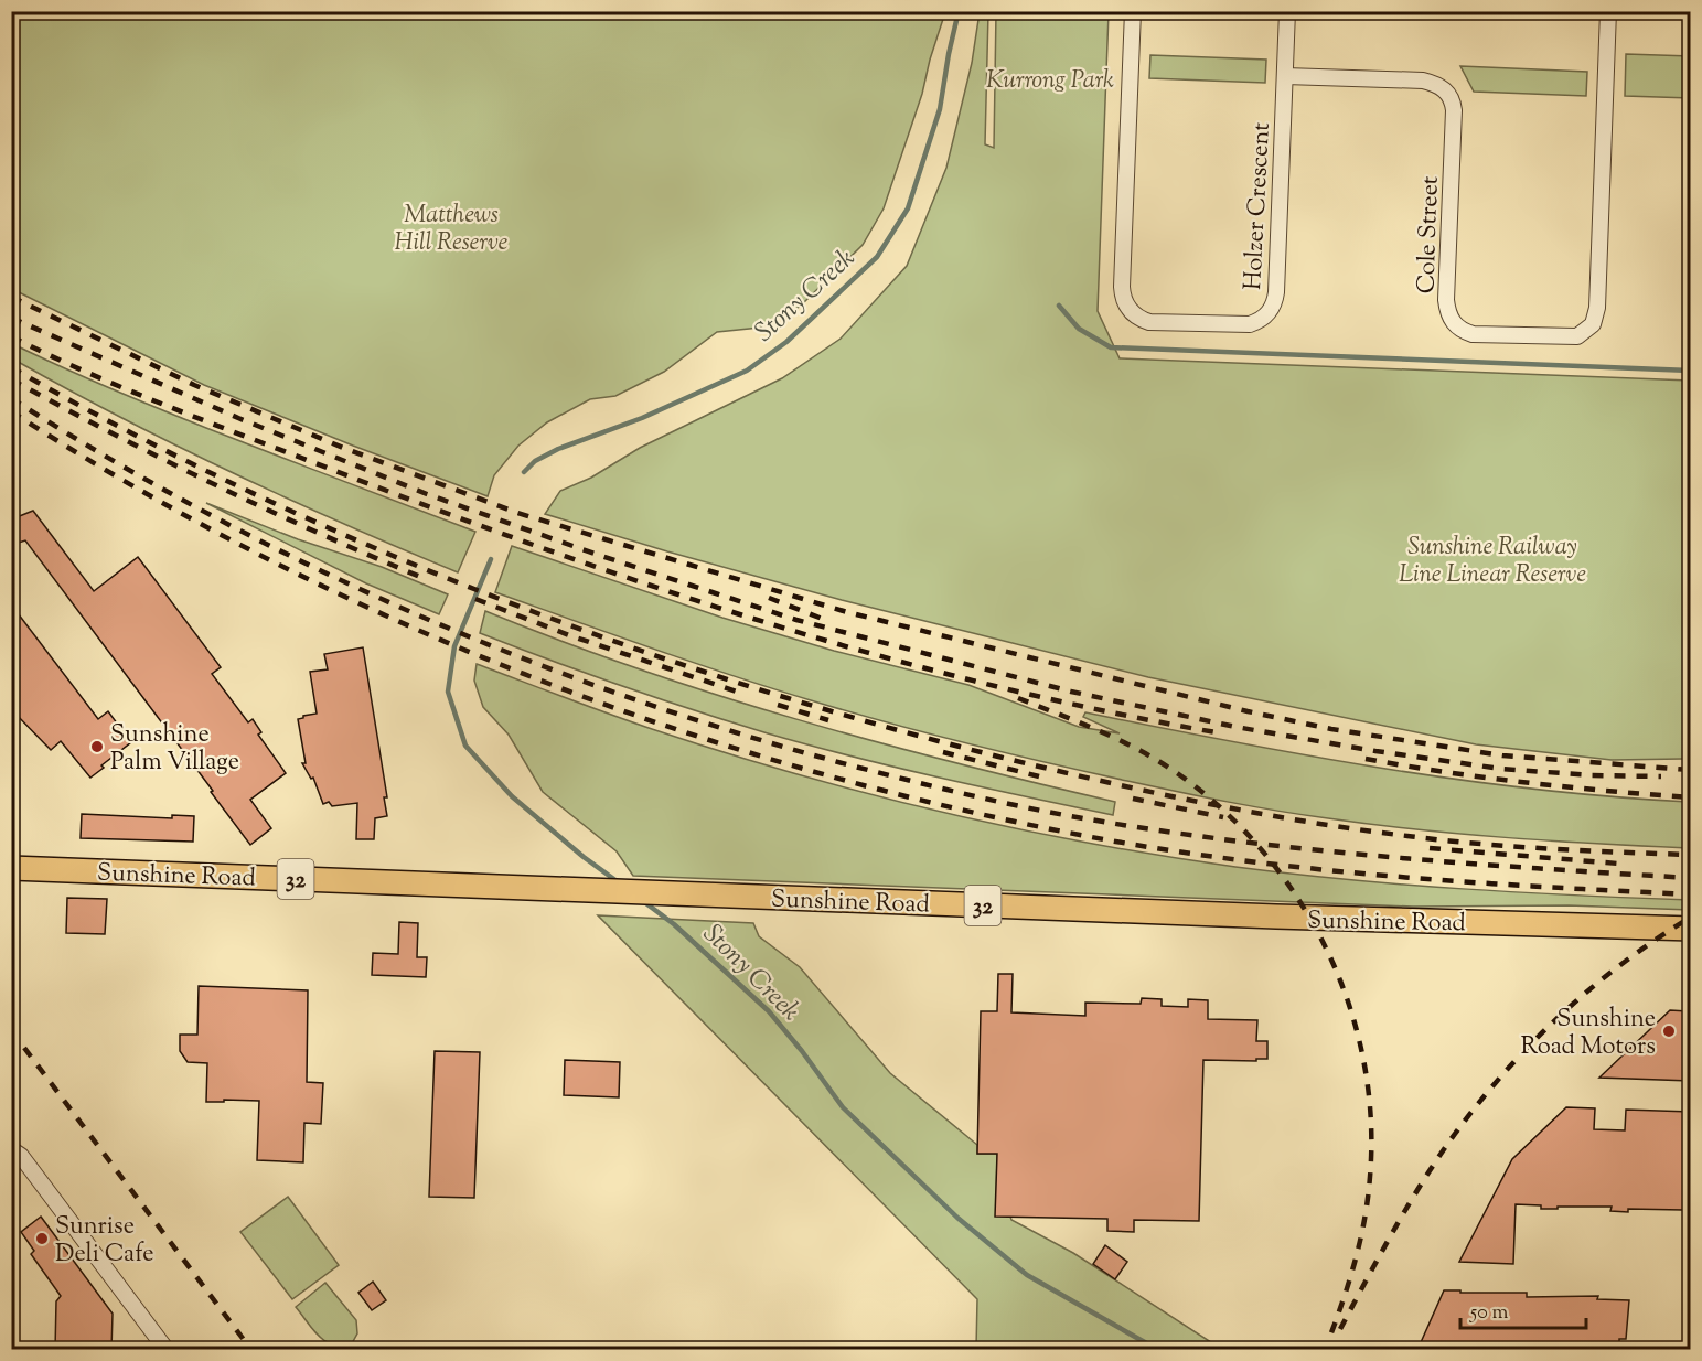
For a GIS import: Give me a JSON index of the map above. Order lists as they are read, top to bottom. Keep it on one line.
{"streets":{"main road":["Sunshine Road","32"],"street":["Holzer Crescent","Cole Street"]},"crossings":[["Holzer Crescent","Cole Street"]],"water":["Stony Creek"],"parks":["Kurrong Park","Matthews Hill Reserve","Sunshine Railway Line Linear Reserve"],"places":["Sunshine Palm Village","Sunshine Road Motors","Sunrise Deli Cafe"],"scale_bar":"50 m"}
